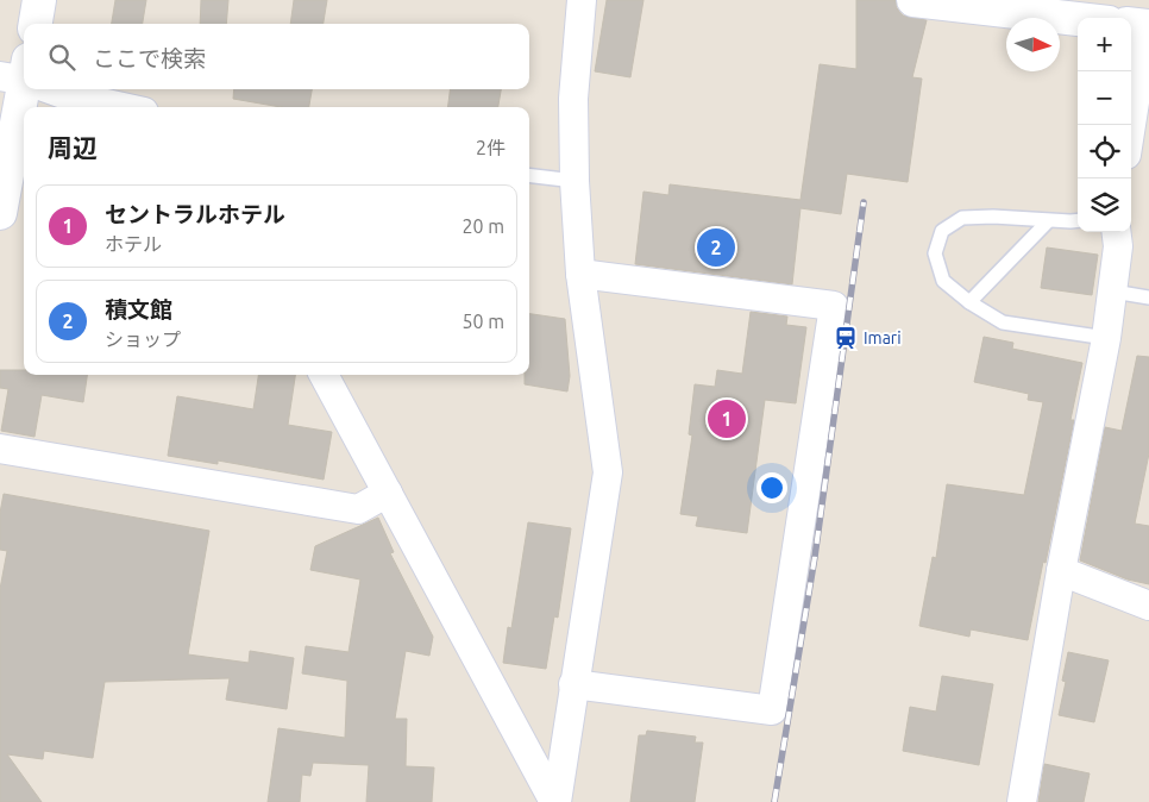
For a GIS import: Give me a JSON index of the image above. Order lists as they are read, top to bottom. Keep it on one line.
{"places":{"station":["Imari"]},"north":"right","page":{"map_buttons":["+","−"],"search":"ここで検索","heading":["周辺","2件"],"list":[{"mark":"1","name":"セントラルホテル","note":"ホテル","value":"20 m"},{"mark":"2","name":"積文館","note":"ショップ","value":"50 m"}],"pins":["2","1"]}}
